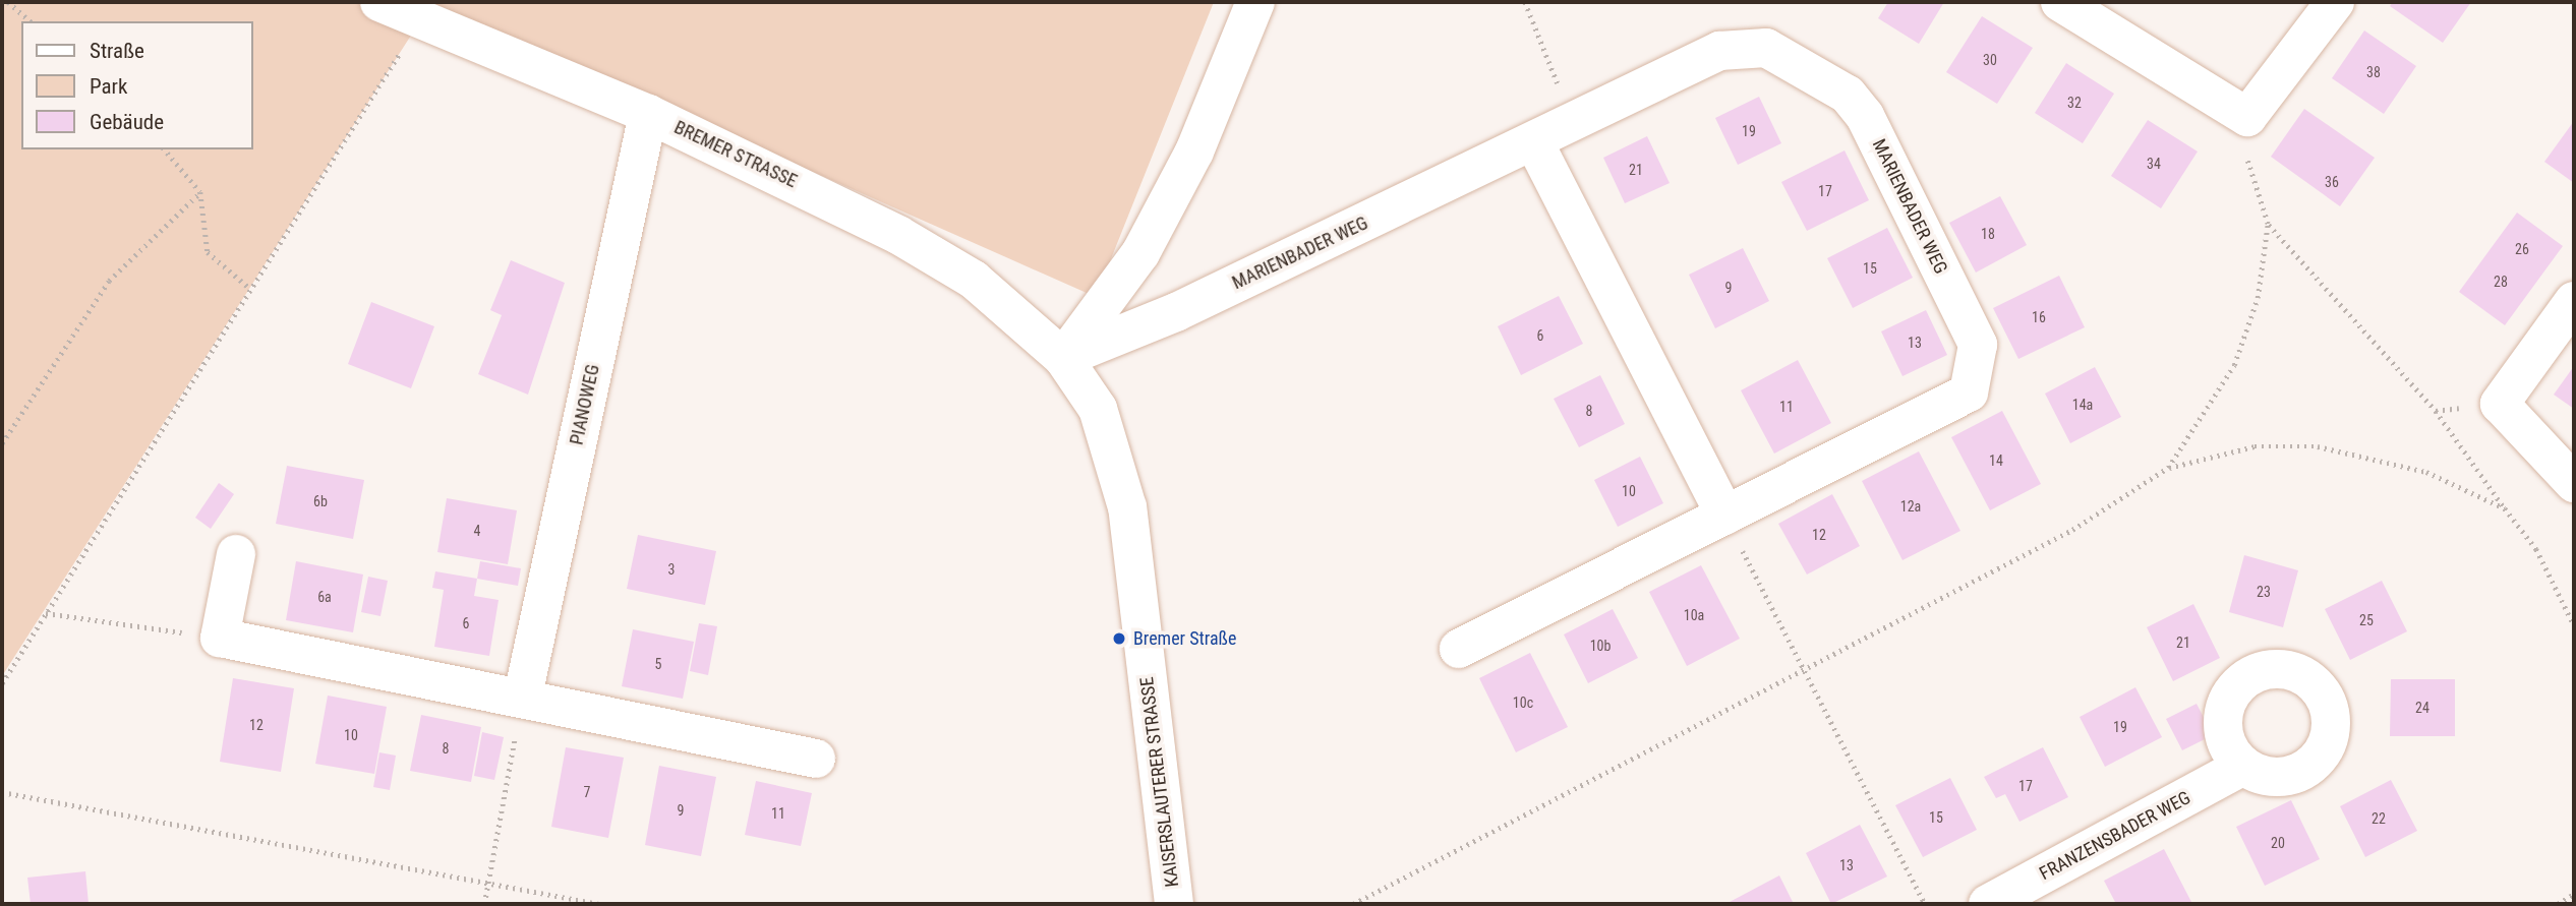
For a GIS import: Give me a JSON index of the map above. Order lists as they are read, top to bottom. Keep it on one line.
{"streets":{"street":["BREMER STRASSE","MARIENBADER WEG","PIANOWEG","KAISERSLAUTERER STRASSE","FRANZENSBADER WEG"]},"crossings":[["BREMER STRASSE","MARIENBADER WEG"],["BREMER STRASSE","PIANOWEG"],["BREMER STRASSE","KAISERSLAUTERER STRASSE"],["MARIENBADER WEG","KAISERSLAUTERER STRASSE"]],"places":["Bremer Straße"],"house_numbers":["30","38","32","19","34","21","36","17","18","26","15","28","9","16","6","13","14a","11","8","14","10","6b","12a","4","12","3","23","6a","10a","25","6","21","10b","5","10c","24","12","19","10","8","17","7","9","11","15","22","20","13"],"legend":["Straße","Park","Gebäude"]}
